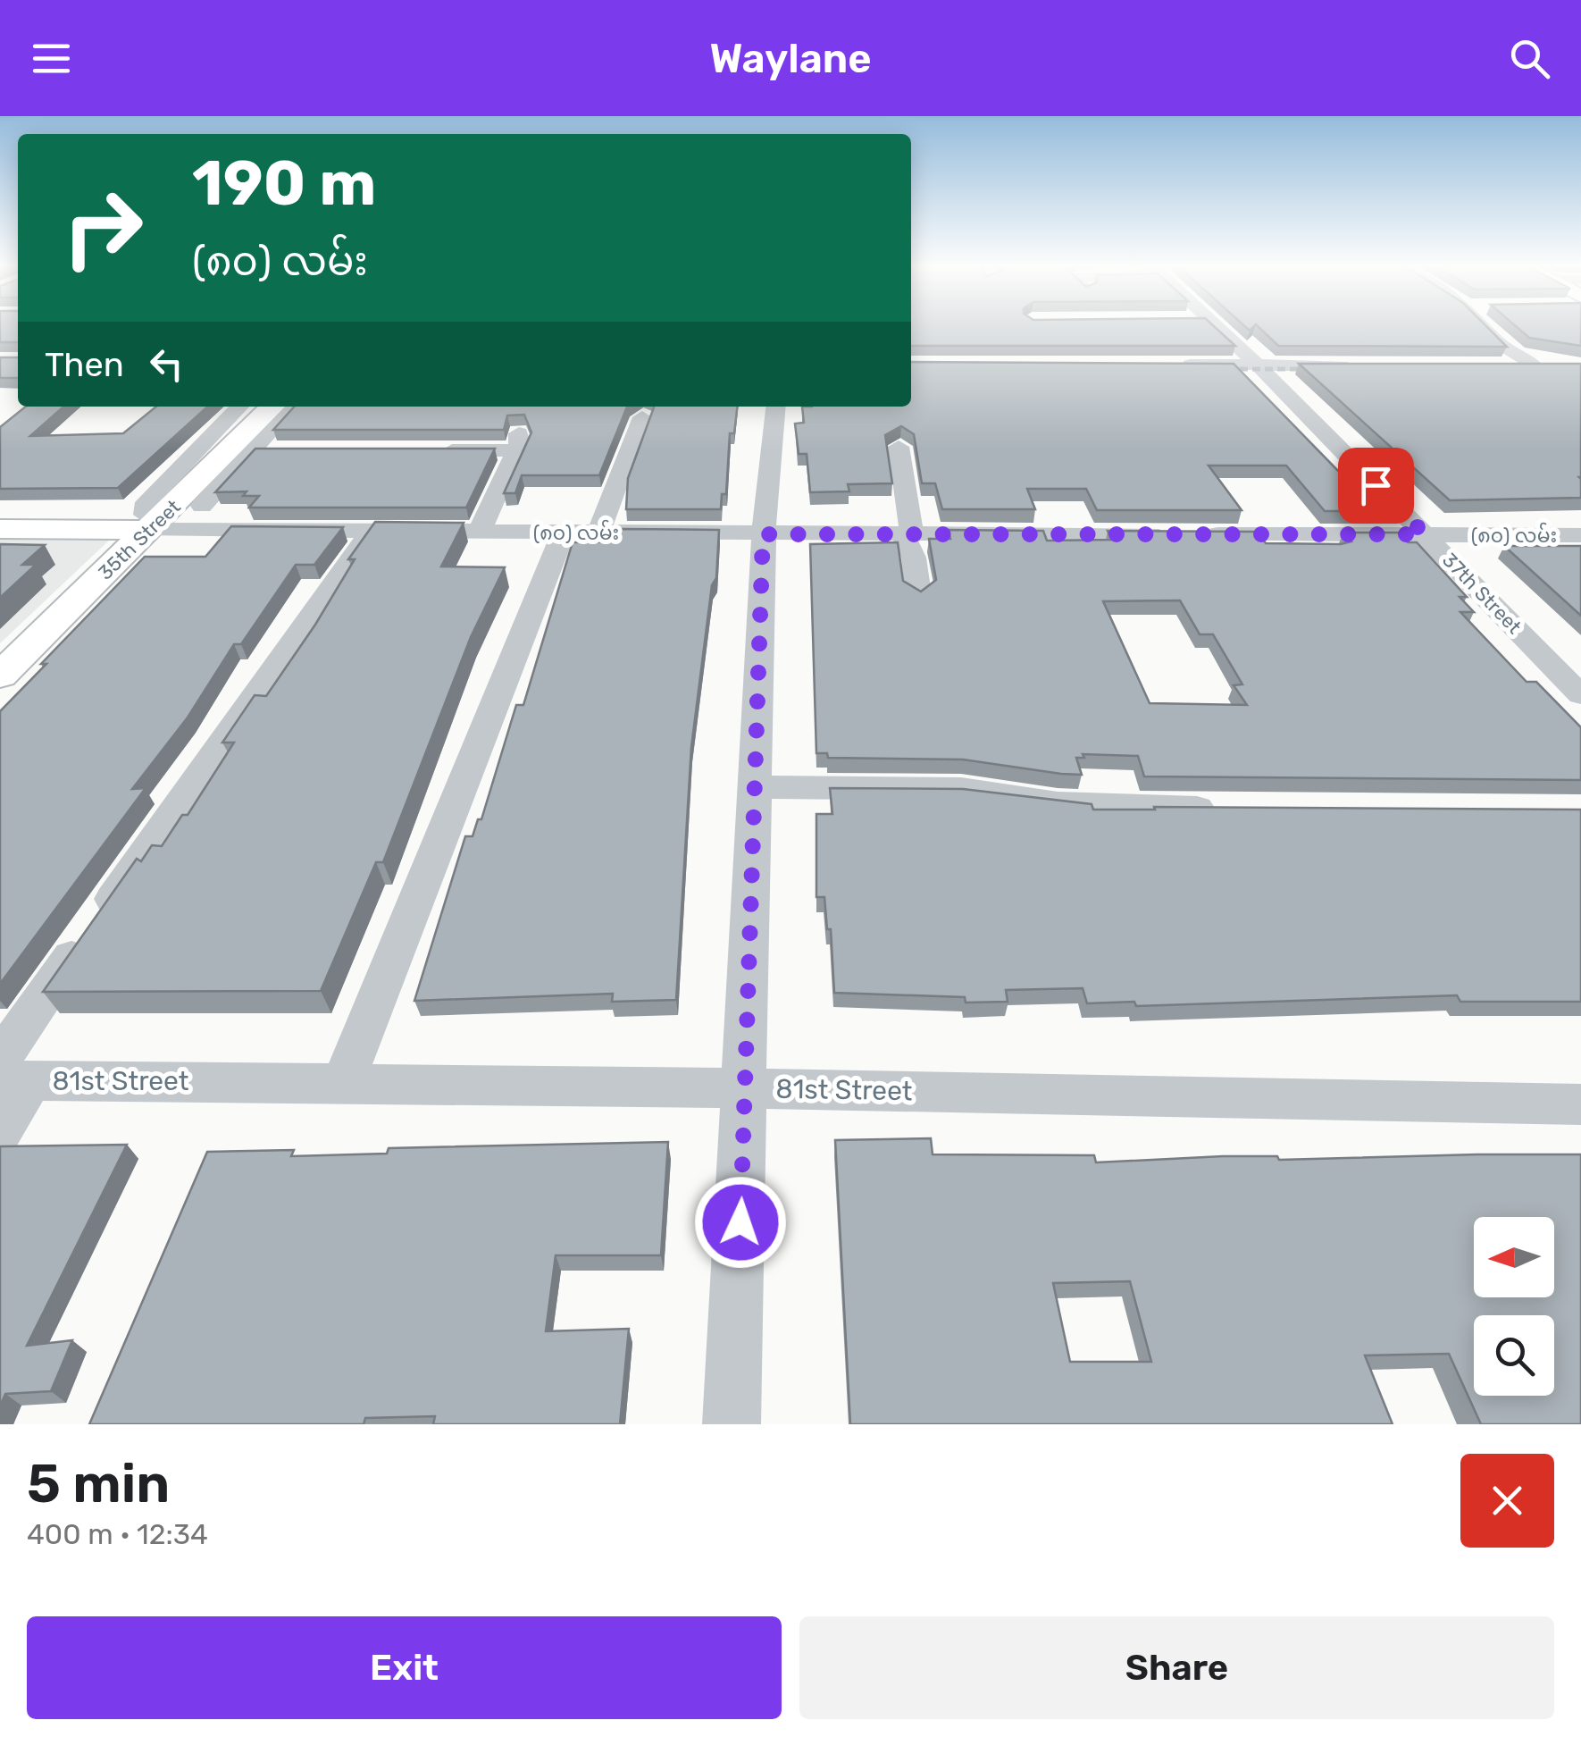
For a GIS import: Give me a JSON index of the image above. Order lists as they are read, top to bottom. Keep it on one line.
{"streets":{"main road":["(၈၀) လမ်း","35th Street"],"street":["37th Street","81st Street"]},"crossings":[["(၈၀) လမ်း","35th Street"],["(၈၀) လမ်း","37th Street"]],"north":"left","page":{"header":"Waylane","turn":["190 m","(၈၀) လမ်း"],"then":"Then","heading":["5 min","400 m · 12:34"],"buttons":["Exit","Share"]}}
